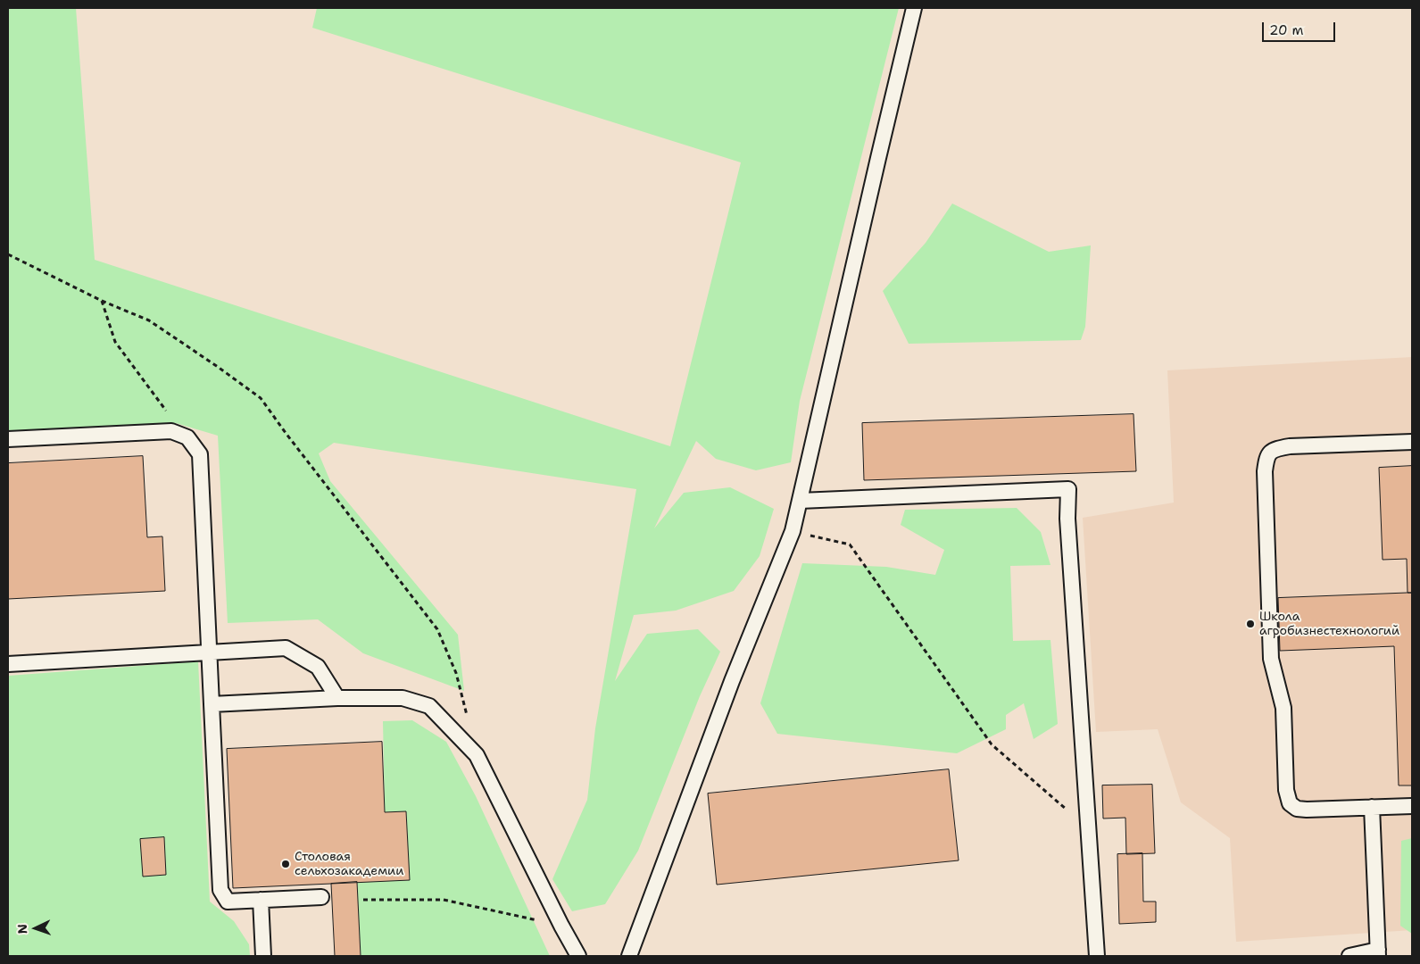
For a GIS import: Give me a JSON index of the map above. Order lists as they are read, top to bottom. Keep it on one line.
{"places":["Школа агробизнестехнологий","Столовая сельхозакадемии"],"scale_bar":"20 m","north":"left"}
